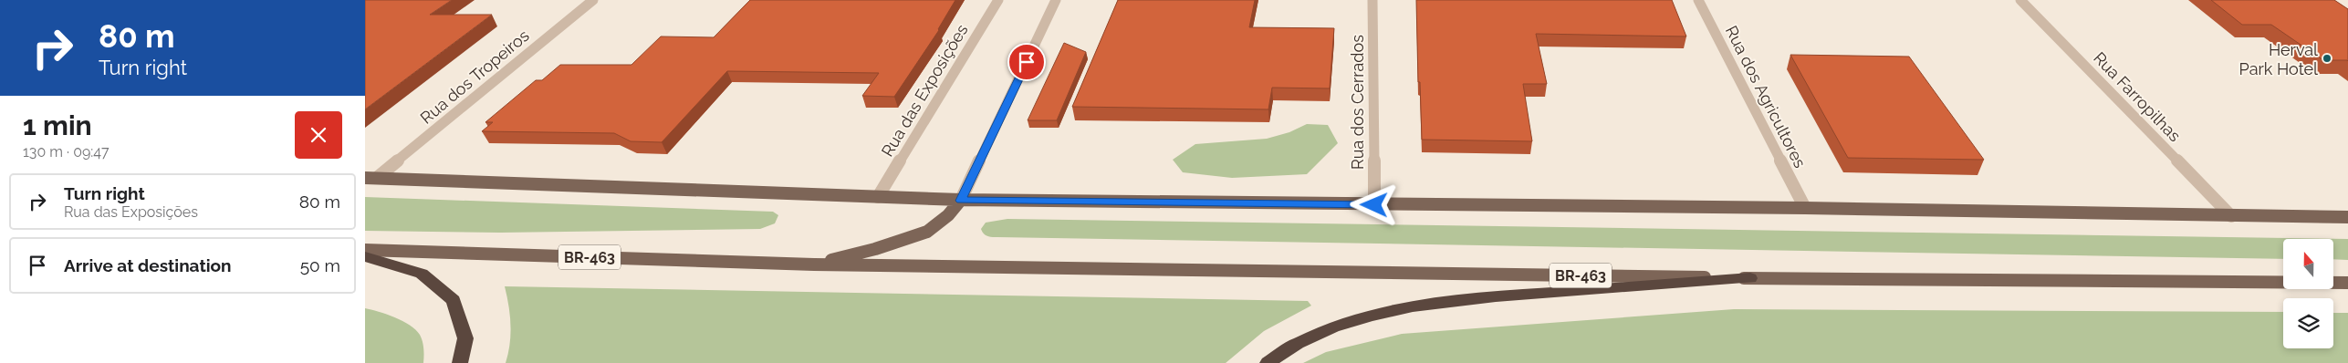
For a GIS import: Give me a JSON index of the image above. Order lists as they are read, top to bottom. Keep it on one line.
{"streets":{"main road":["BR-463"],"street":["Rua dos Tropeiros","Rua das Exposições","Rua dos Agricultores","Rua Farropilhas","Rua dos Cerrados"]},"places":["Herval Park Hotel"],"north":"top","page":{"turn":["80 m","Turn right"],"heading":["1 min","130 m · 09:47"],"list":[{"name":"Turn right","note":"Rua das Exposições","value":"80 m"},{"name":"Arrive at destination","value":"50 m"}]}}
